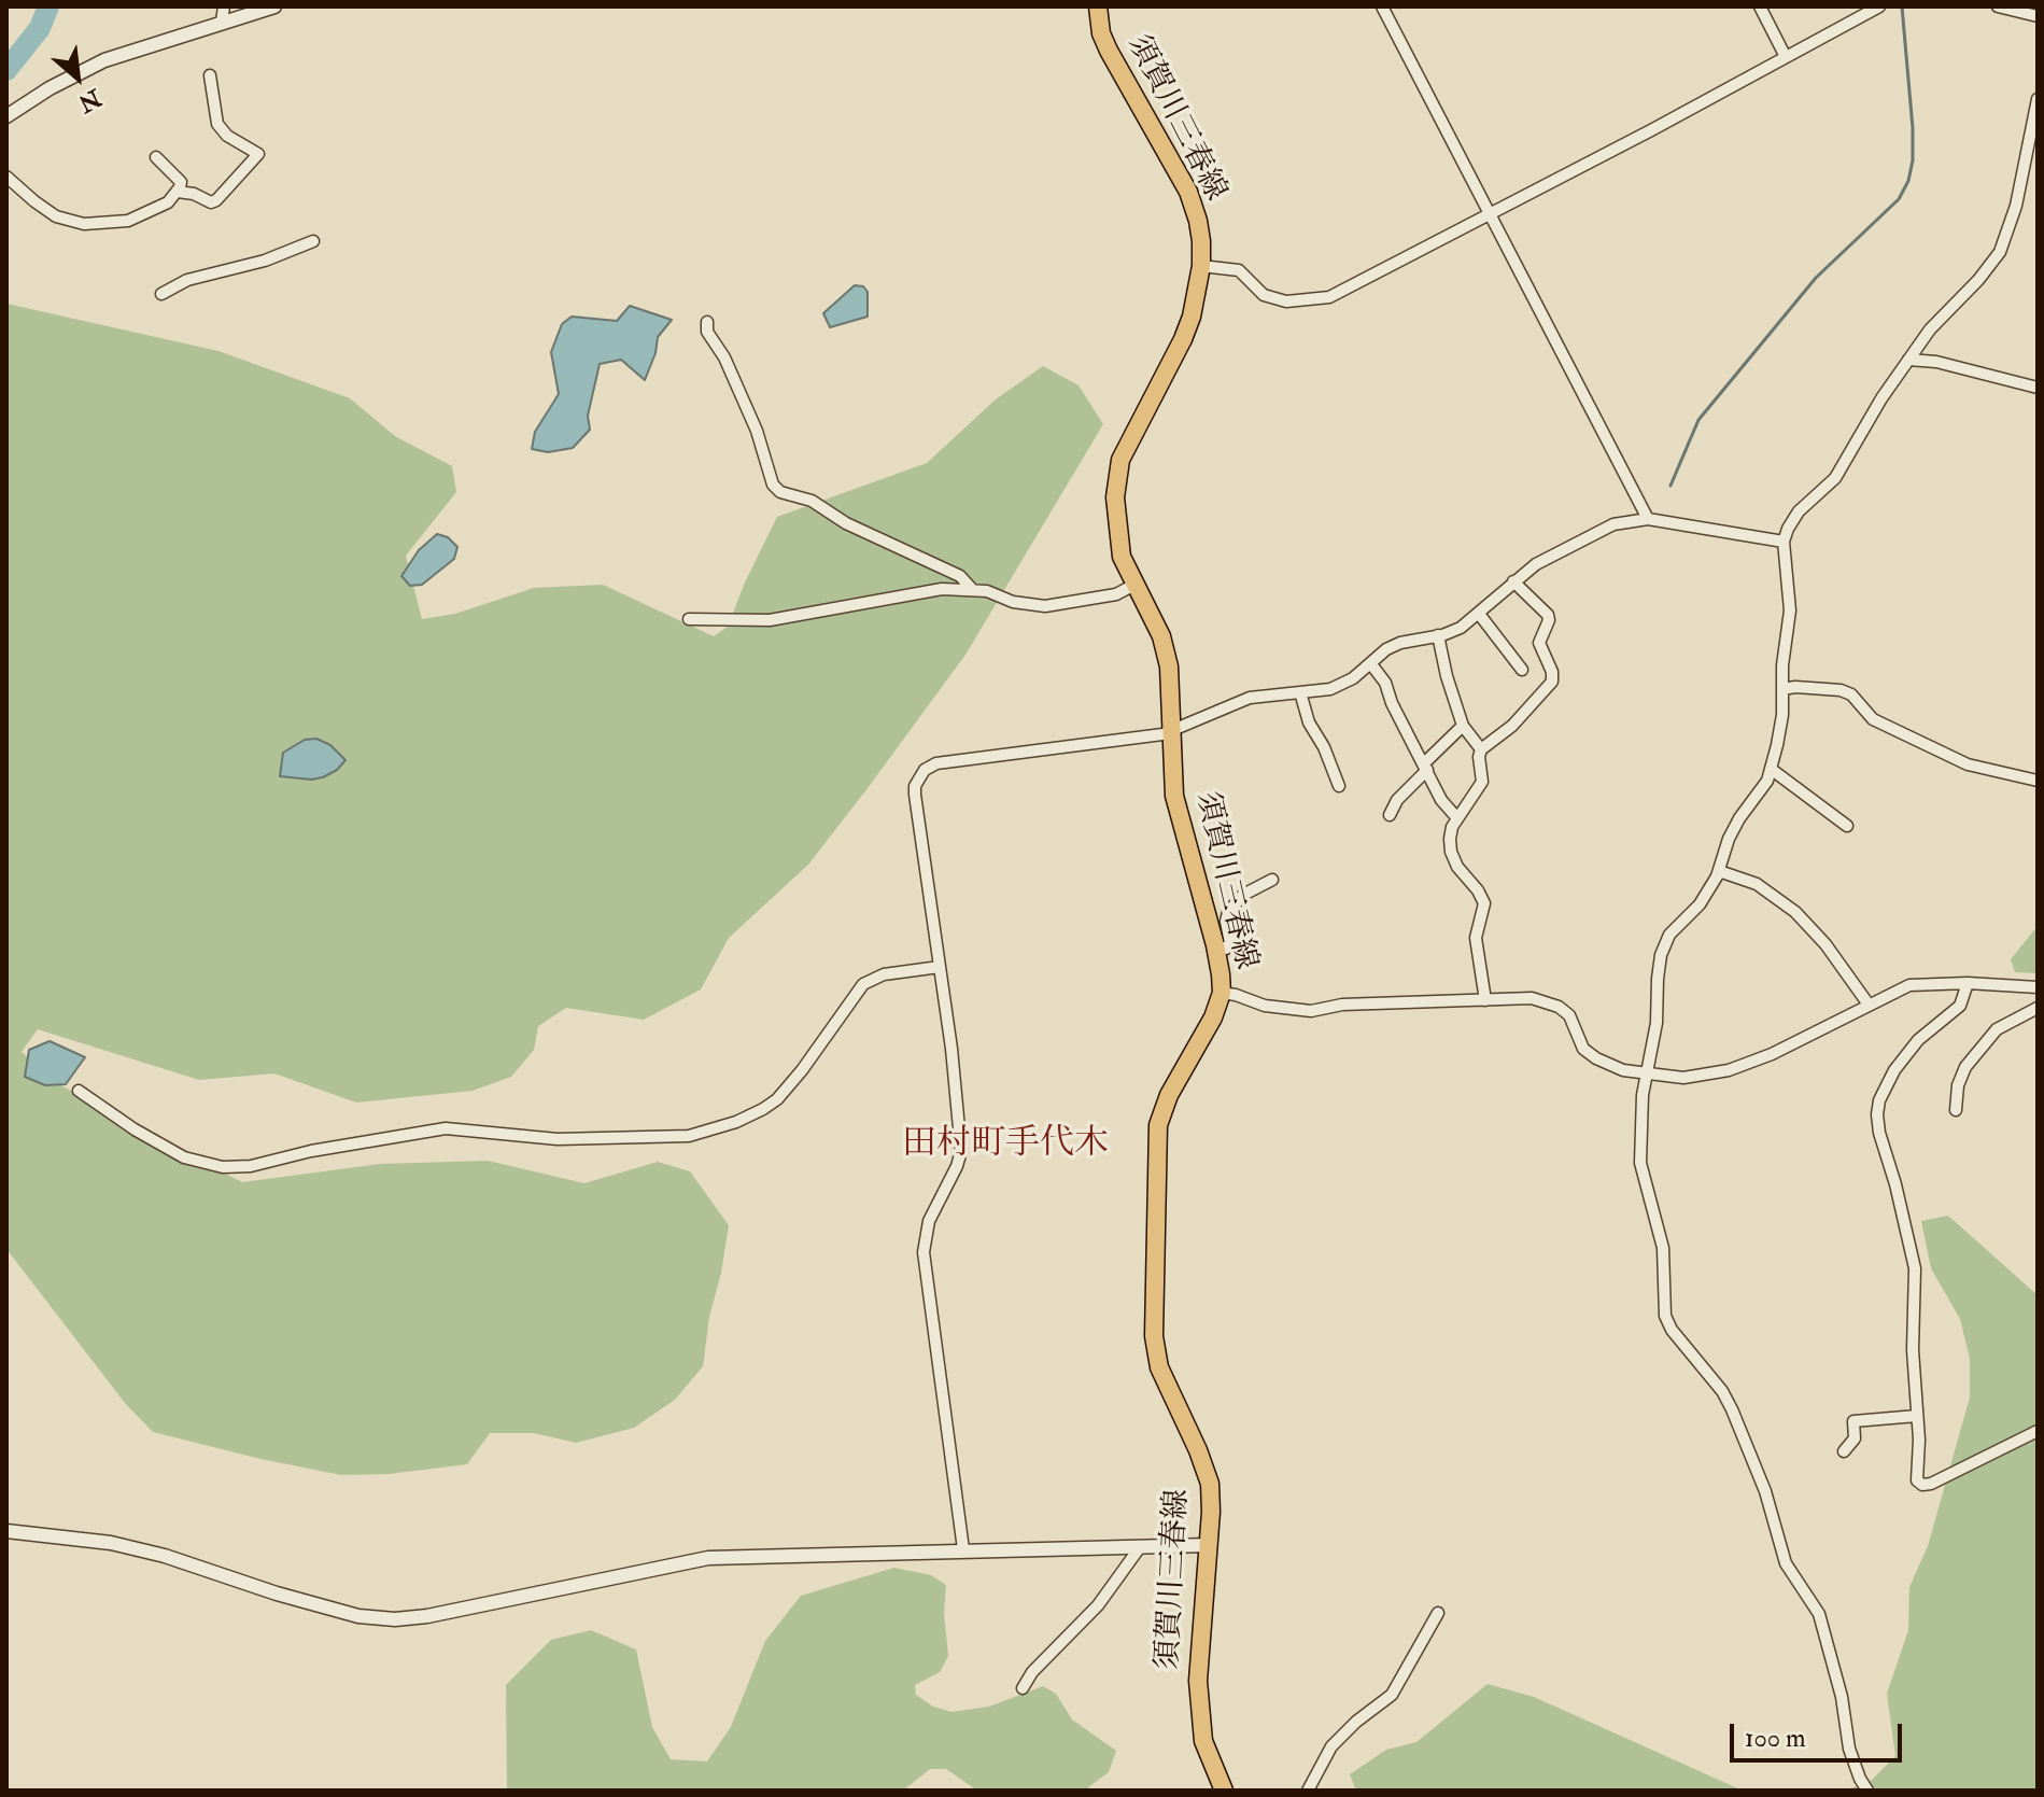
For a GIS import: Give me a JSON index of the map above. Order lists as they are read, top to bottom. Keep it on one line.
{"streets":{"main road":["須賀川三春線"]},"districts":["田村町手代木"],"scale_bar":"100 m","north":"bottom right"}
